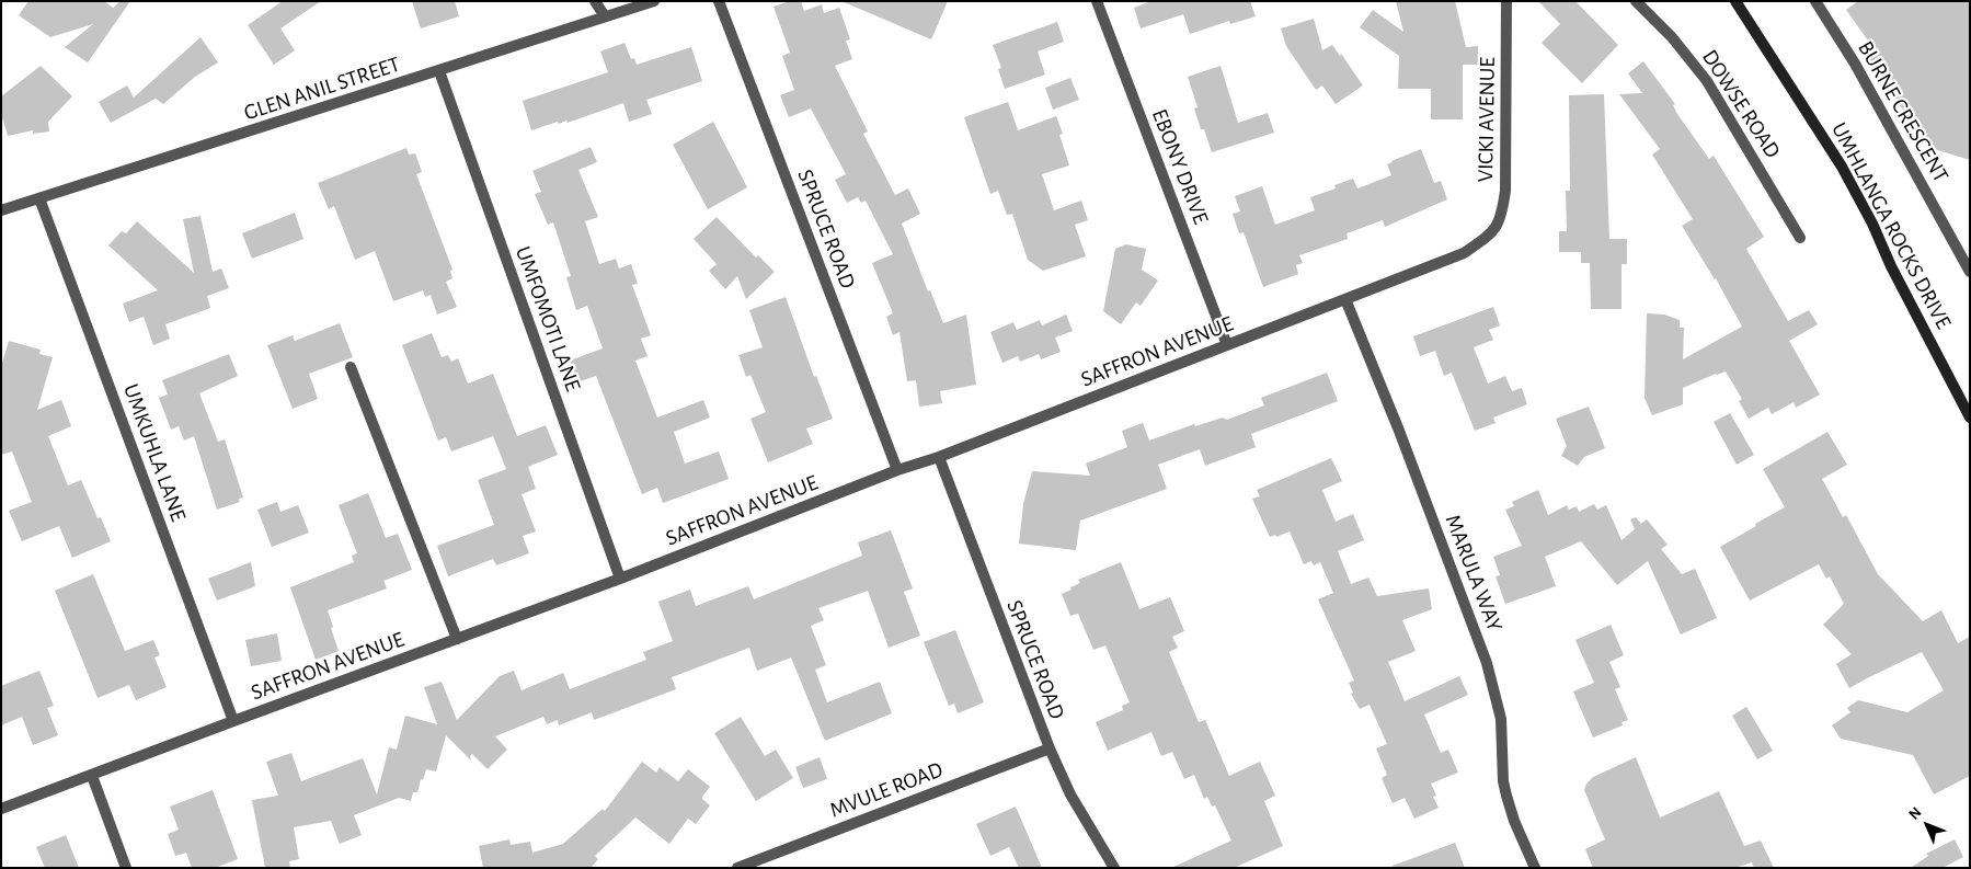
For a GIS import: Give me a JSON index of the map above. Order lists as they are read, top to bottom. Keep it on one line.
{"streets":{"main road":["UMHLANGA ROCKS DRIVE"],"street":["GLEN ANIL STREET","DOWSE ROAD","BURNE CRESCENT","VICKI AVENUE","EBONY DRIVE","SPRUCE ROAD","UMFOMOTI LANE","SAFFRON AVENUE","UMKUHLA LANE","MARULA WAY","MVULE ROAD"]},"crossings":[["GLEN ANIL STREET","UMFOMOTI LANE"],["GLEN ANIL STREET","UMKUHLA LANE"],["VICKI AVENUE","SAFFRON AVENUE"],["EBONY DRIVE","SAFFRON AVENUE"],["SPRUCE ROAD","SAFFRON AVENUE"],["SPRUCE ROAD","MVULE ROAD"],["UMFOMOTI LANE","SAFFRON AVENUE"],["SAFFRON AVENUE","UMKUHLA LANE"],["SAFFRON AVENUE","MARULA WAY"]],"north":"top left"}
